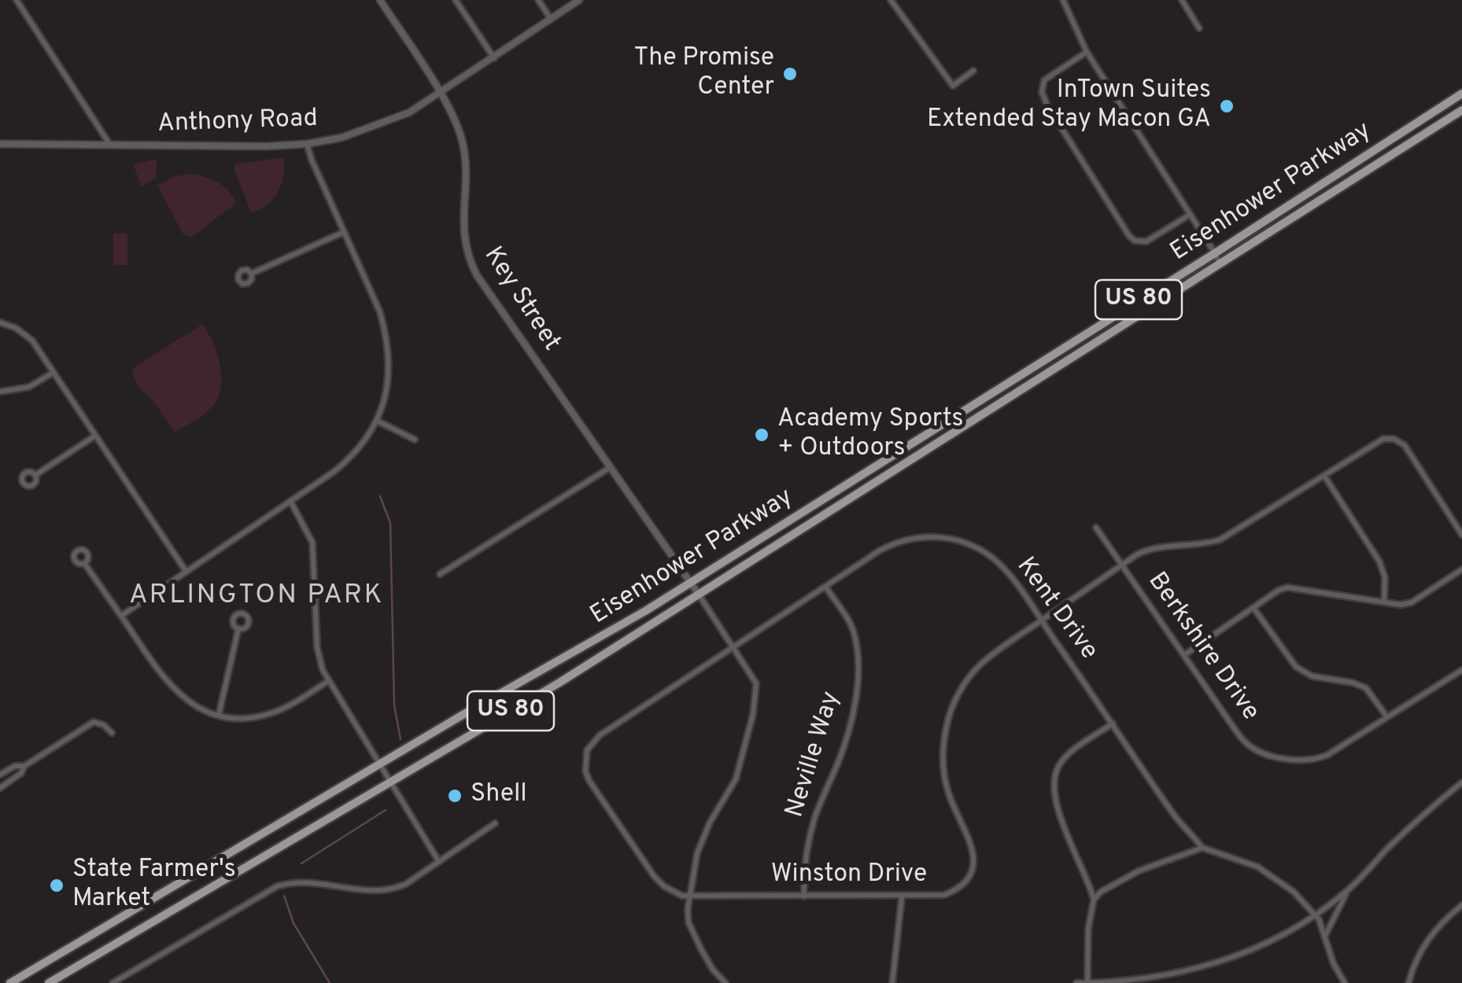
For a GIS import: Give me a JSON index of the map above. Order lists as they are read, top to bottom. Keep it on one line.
{"streets":{"main road":["Eisenhower Parkway","US 80"],"street":["Anthony Road","Key Street","Kent Drive","Berkshire Drive","Neville Way","Winston Drive"]},"crossings":[["Anthony Road","Key Street"],["Eisenhower Parkway","Key Street"],["Kent Drive","Neville Way"],["Kent Drive","Winston Drive"],["Berkshire Drive","Winston Drive"],["Neville Way","Winston Drive"]],"districts":["ARLINGTON PARK"],"places":["The Promise Center","InTown Suites Extended Stay Macon GA","Academy Sports + Outdoors","Shell","State Farmer's Market"]}
